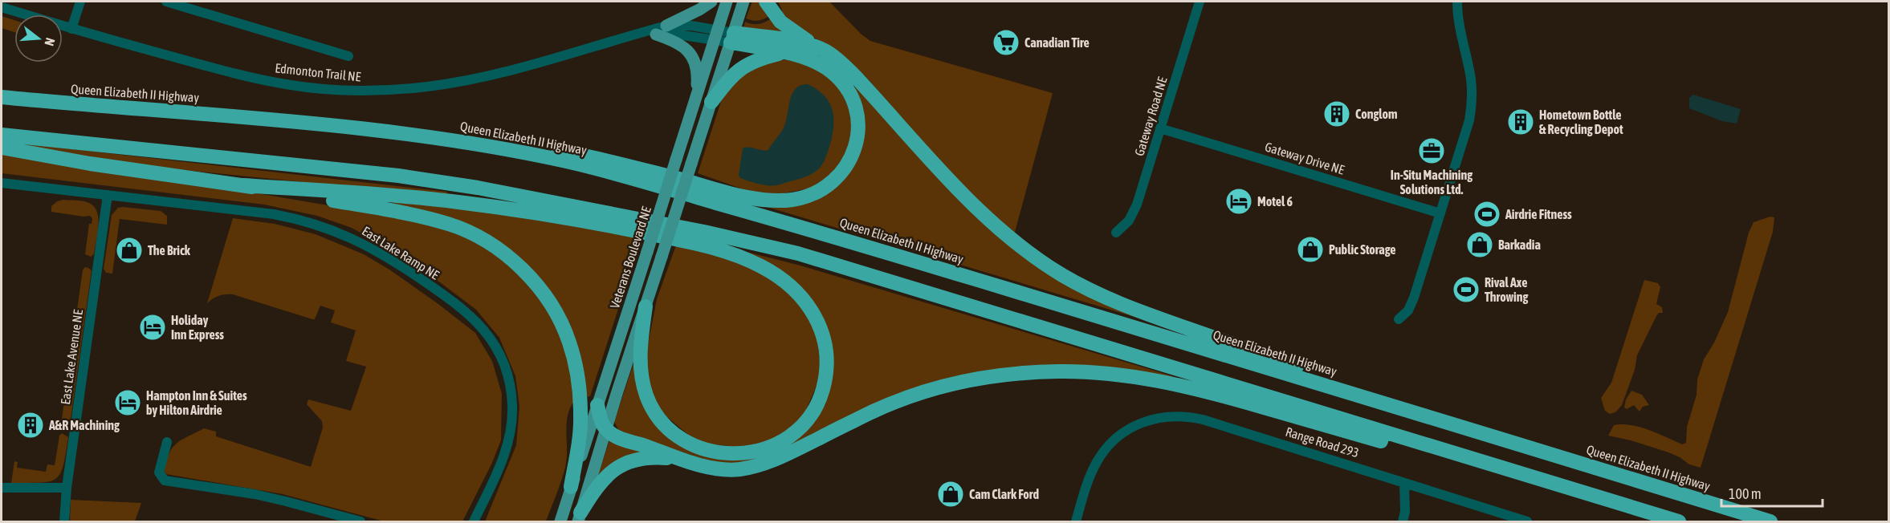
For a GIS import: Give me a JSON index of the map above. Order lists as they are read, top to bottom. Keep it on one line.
{"streets":{"highway":["Queen Elizabeth II Highway"],"main road":["Veterans Boulevard NE"],"street":["Edmonton Trail NE","Gateway Road NE","Gateway Drive NE","East Lake Ramp NE","East Lake Avenue NE","Range Road 293"]},"crossings":[["Edmonton Trail NE","Veterans Boulevard NE"],["Gateway Road NE","Gateway Drive NE"],["East Lake Ramp NE","East Lake Avenue NE"]],"places":{"supermarket":["Canadian Tire"],"building":["Conglom","Hometown Bottle & Recycling Depot","A&R Machining"],"office":["In-Situ Machining Solutions Ltd."],"hotel":["Motel 6","Holiday Inn Express","Hampton Inn & Suites by Hilton Airdrie"],"sports":["Airdrie Fitness","Rival Axe Throwing"],"shop":["Barkadia","Public Storage","The Brick","Cam Clark Ford"]},"scale_bar":"100 m","north":"right"}
